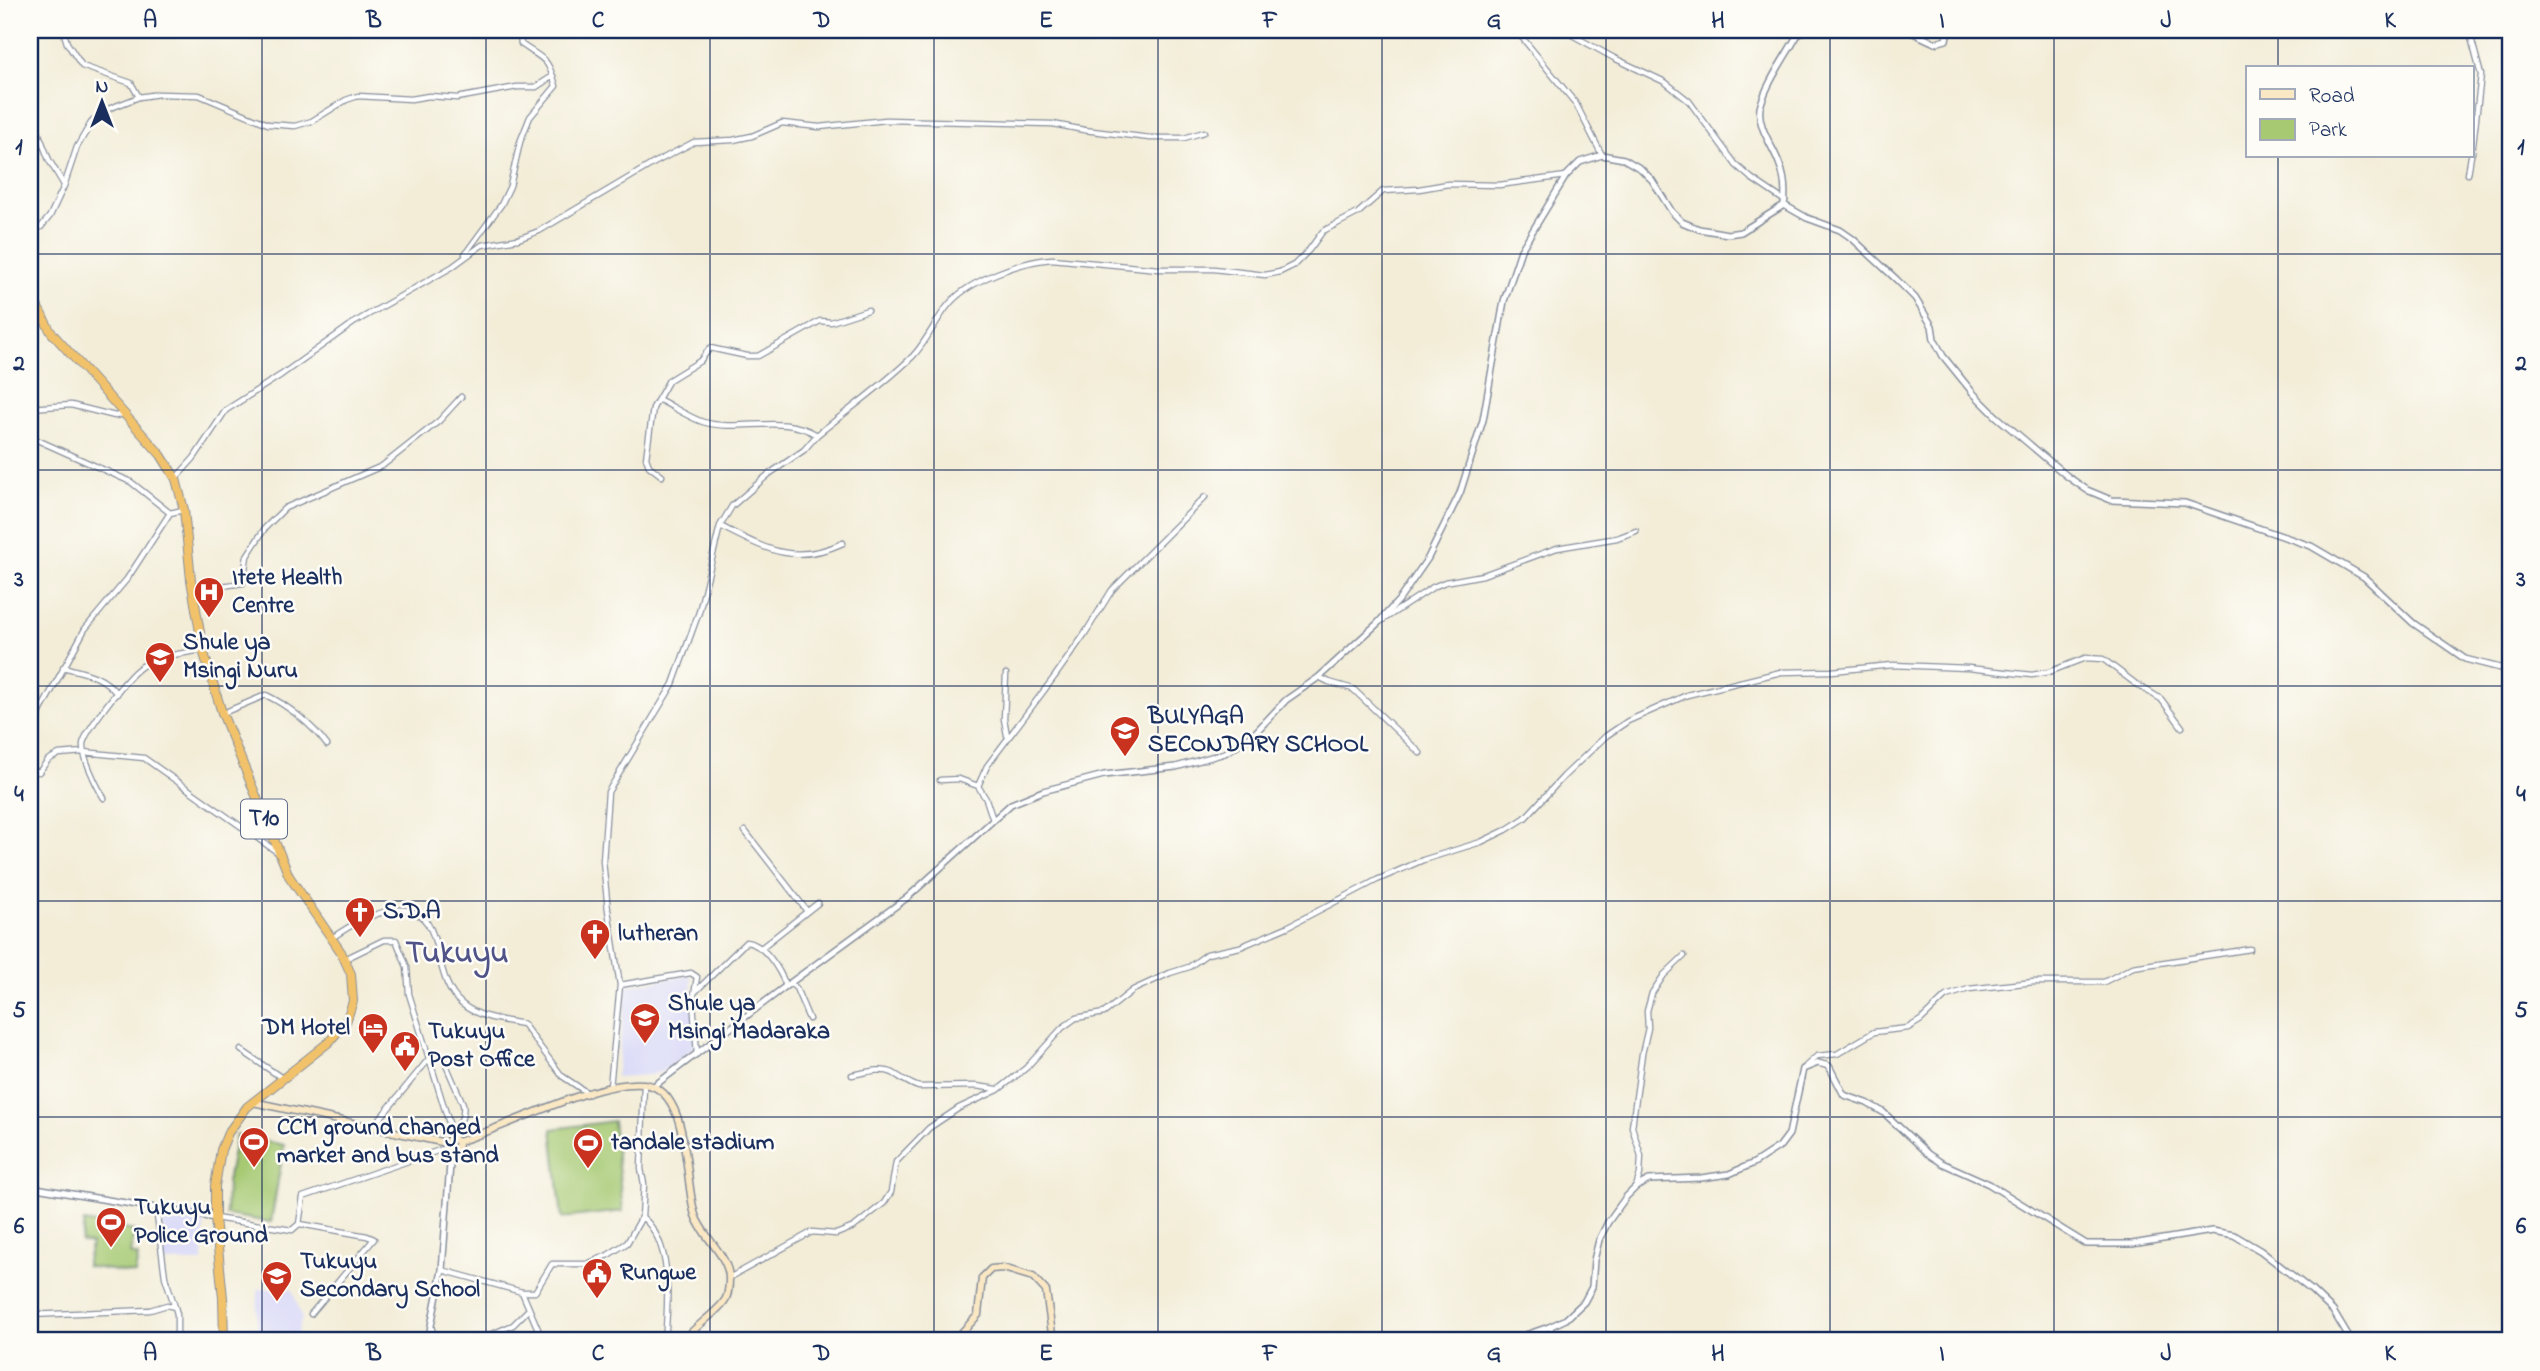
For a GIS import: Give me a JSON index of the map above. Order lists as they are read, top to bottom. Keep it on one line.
{"streets":{"highway":["T10"]},"districts":["Tukuyu"],"places":{"hospital":["Itete Health Centre"],"school or university":["Shule ya Msingi Nuru","BULYAGA SECONDARY SCHOOL","Shule ya Msingi Madaraka","Tukuyu Secondary School"],"church":["S.D.A","lutheran"],"hotel":["DM Hotel"],"public building":["Tukuyu Post Office","Rungwe"],"sports":["CCM ground changed market and bus stand","tandale stadium","Tukuyu Police Ground"]},"legend":["Road","Park"],"north":"top","grid":{"columns":["A","B","C","D","E","F","G","H","I","J","K"],"rows":["1","2","3","4","5","6"]}}
